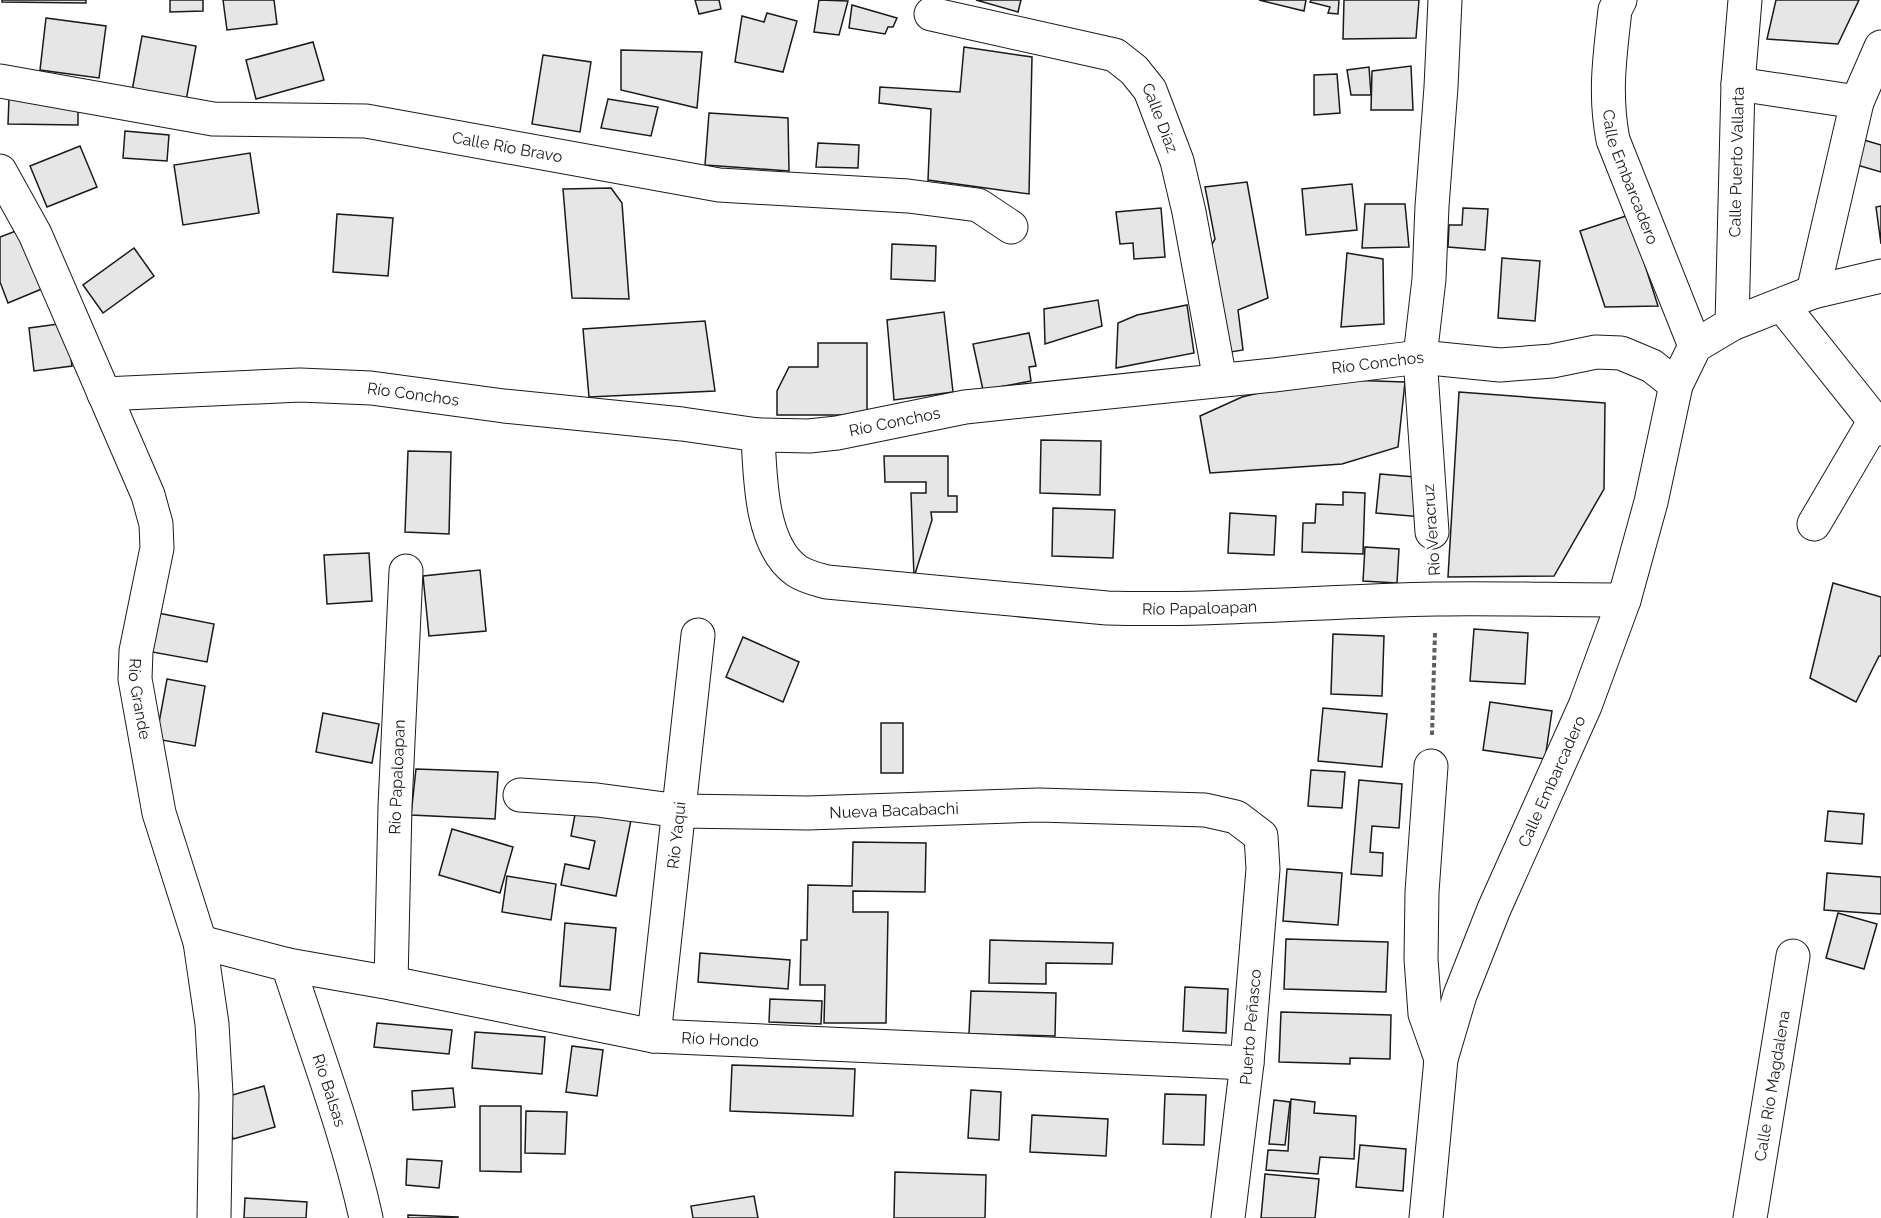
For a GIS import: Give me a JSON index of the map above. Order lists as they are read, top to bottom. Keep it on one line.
{"streets":{"street":["Calle Díaz","Calle Río Bravo","Calle Puerto Vallarta","Calle Embarcadero","Río Conchos","Río Veracruz","Río Papaloapan","Río Grande","Nueva Bacabachi","Río Yaqui","Puerto Peñasco","Río Hondo","Calle Río Magdalena","Río Balsas"]},"crossings":[["Calle Díaz","Río Conchos"],["Calle Embarcadero","Río Conchos"],["Calle Embarcadero","Río Papaloapan"],["Río Conchos","Río Veracruz"],["Río Conchos","Río Papaloapan"],["Río Conchos","Río Grande"],["Río Veracruz","Río Papaloapan"],["Río Papaloapan","Río Hondo"],["Río Grande","Río Hondo"],["Nueva Bacabachi","Río Yaqui"],["Nueva Bacabachi","Puerto Peñasco"],["Río Yaqui","Río Hondo"],["Puerto Peñasco","Río Hondo"],["Río Hondo","Río Balsas"]]}
